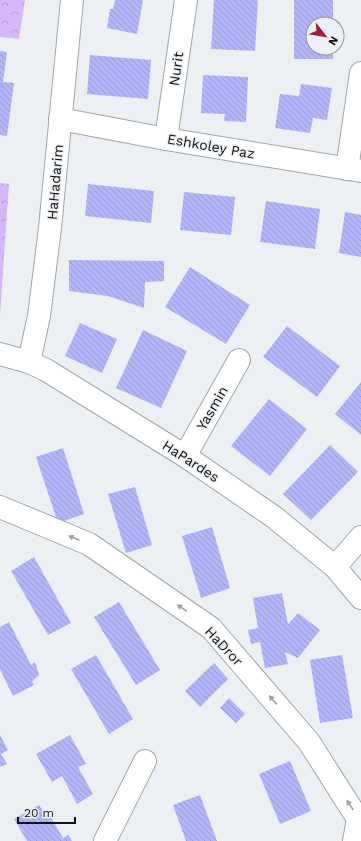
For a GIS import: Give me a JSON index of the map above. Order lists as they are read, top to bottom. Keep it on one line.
{"streets":{"street":["Nurit","Eshkoley Paz","HaHadarim","Yasmin","HaPardes","HaDror"]},"crossings":[["Nurit","Eshkoley Paz"],["Eshkoley Paz","HaHadarim"],["HaHadarim","HaPardes"],["Yasmin","HaPardes"]],"one_way":["HaDror"],"scale_bar":"20 m","north":"bottom right"}
